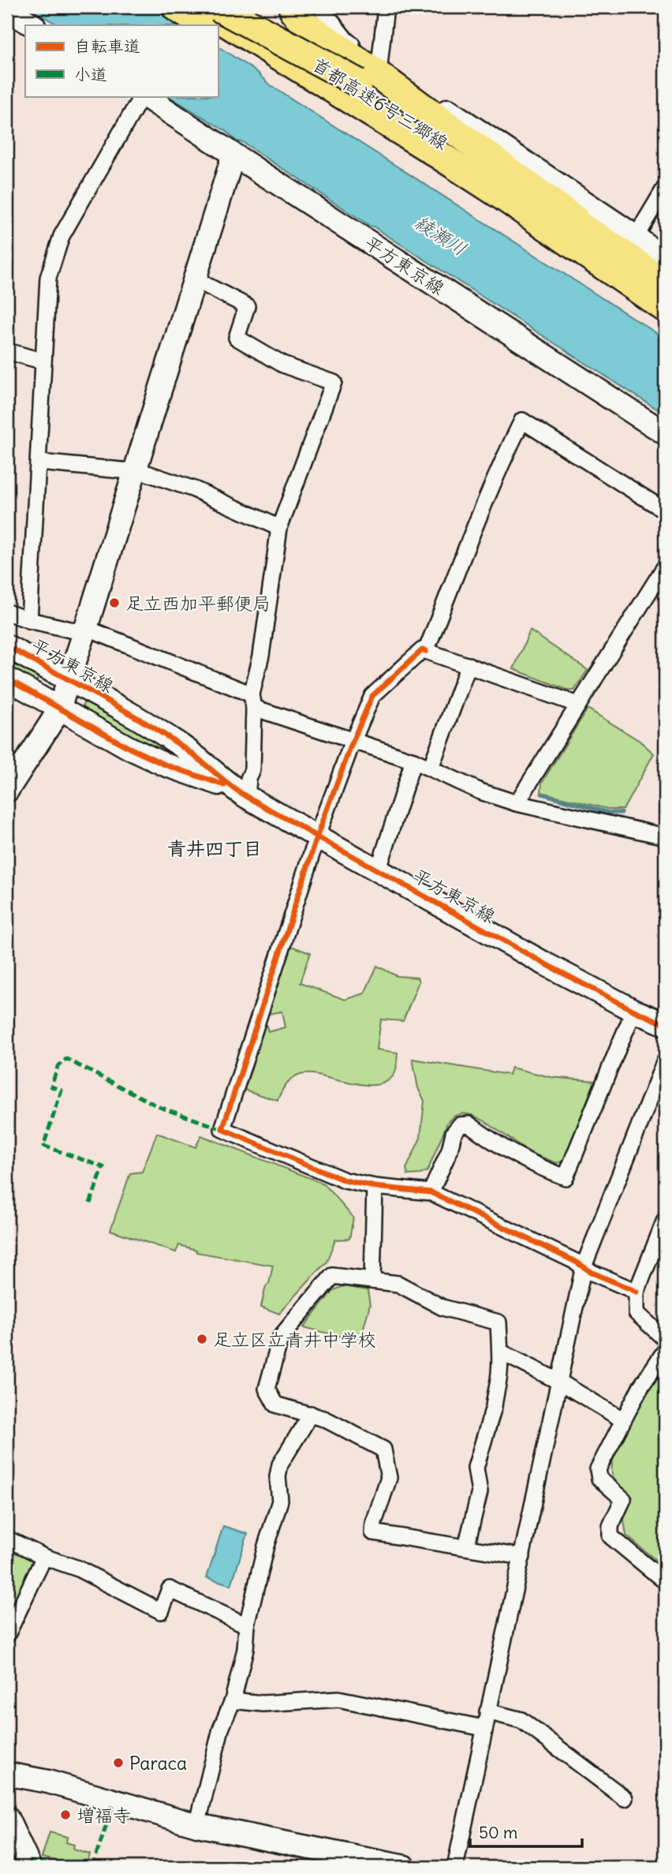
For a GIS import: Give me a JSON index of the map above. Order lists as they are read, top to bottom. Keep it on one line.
{"streets":{"highway":["首都高速6号三郷線"],"main road":["平方東京線"]},"districts":["青井四丁目"],"water":["綾瀬川"],"places":["足立西加平郵便局","足立区立青井中学校","Paraca","増福寺"],"legend":["自転車道","小道"],"scale_bar":"50 m"}
